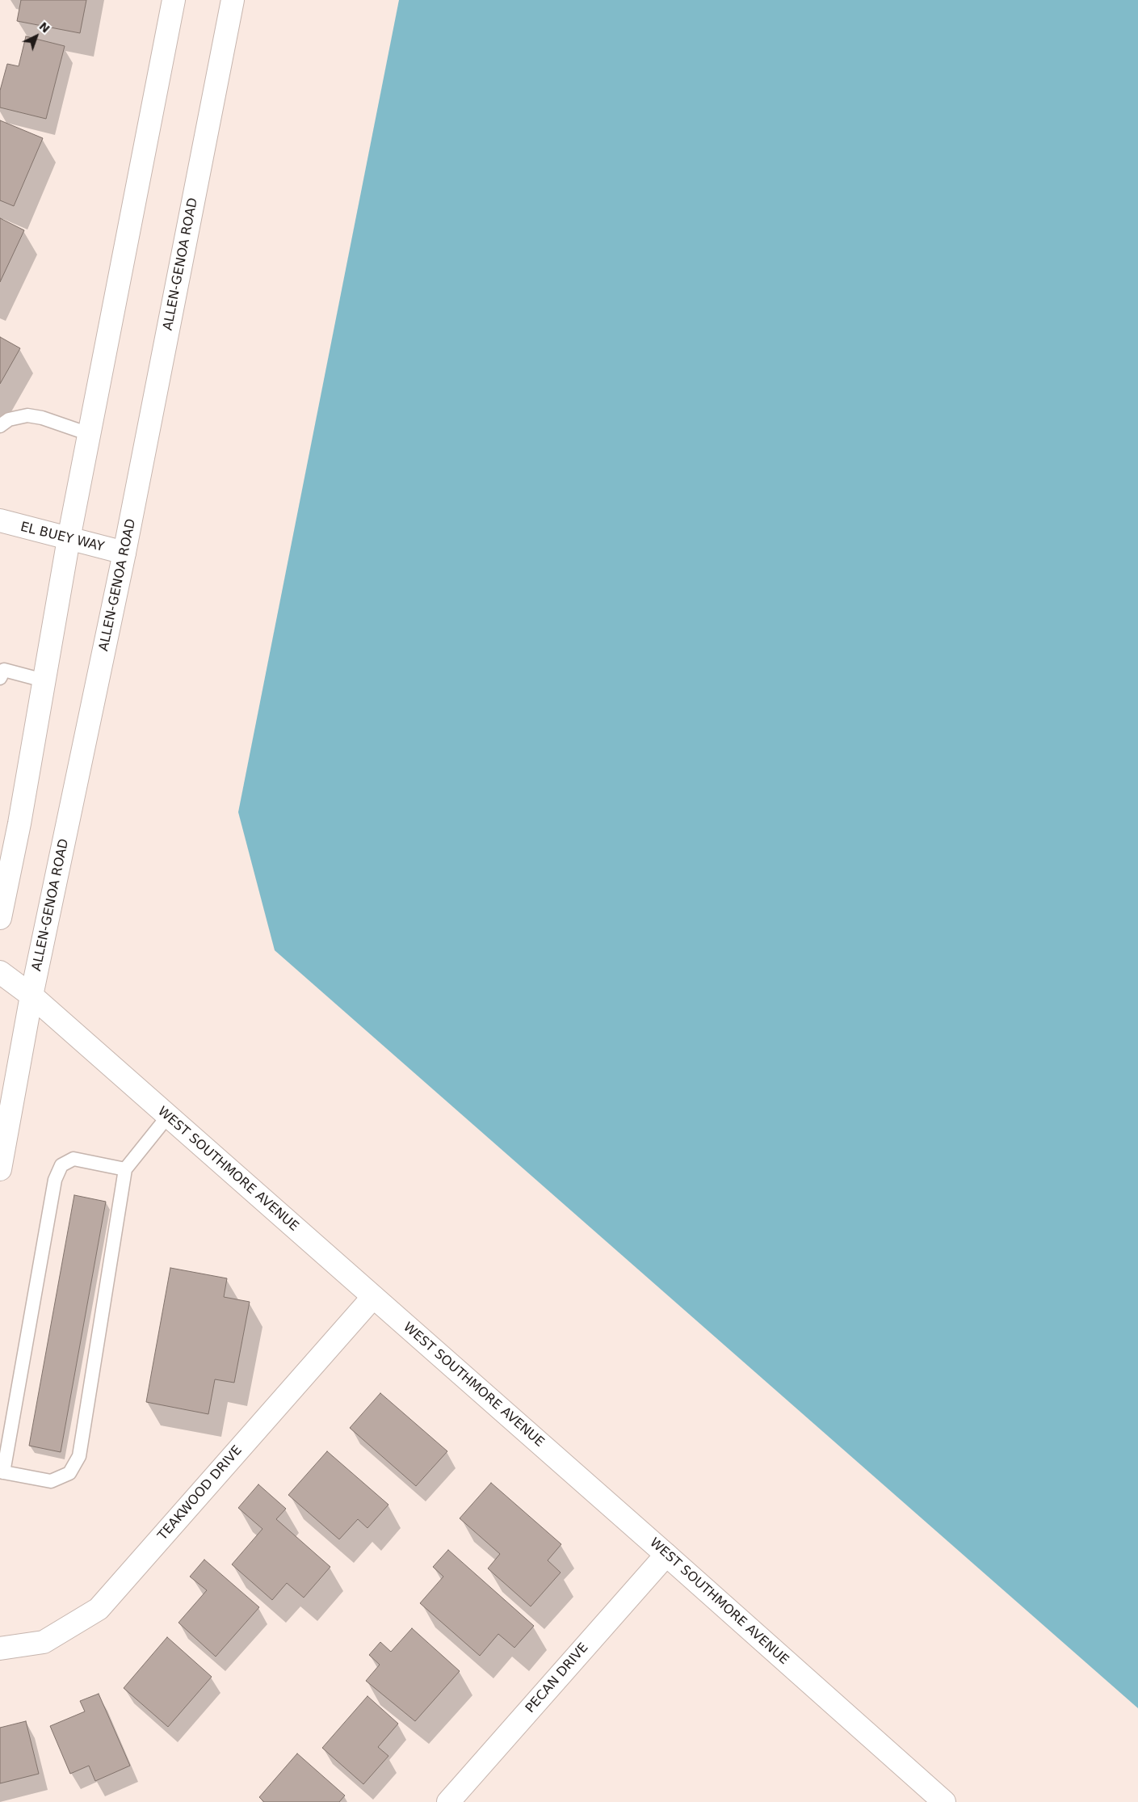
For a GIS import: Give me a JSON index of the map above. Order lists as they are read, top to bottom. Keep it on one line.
{"streets":{"main road":["ALLEN-GENOA ROAD","EL BUEY WAY","WEST SOUTHMORE AVENUE","TEAKWOOD DRIVE","PECAN DRIVE"]},"crossings":[["ALLEN-GENOA ROAD","EL BUEY WAY"],["ALLEN-GENOA ROAD","WEST SOUTHMORE AVENUE"],["WEST SOUTHMORE AVENUE","TEAKWOOD DRIVE"],["WEST SOUTHMORE AVENUE","PECAN DRIVE"]],"north":"top right"}
